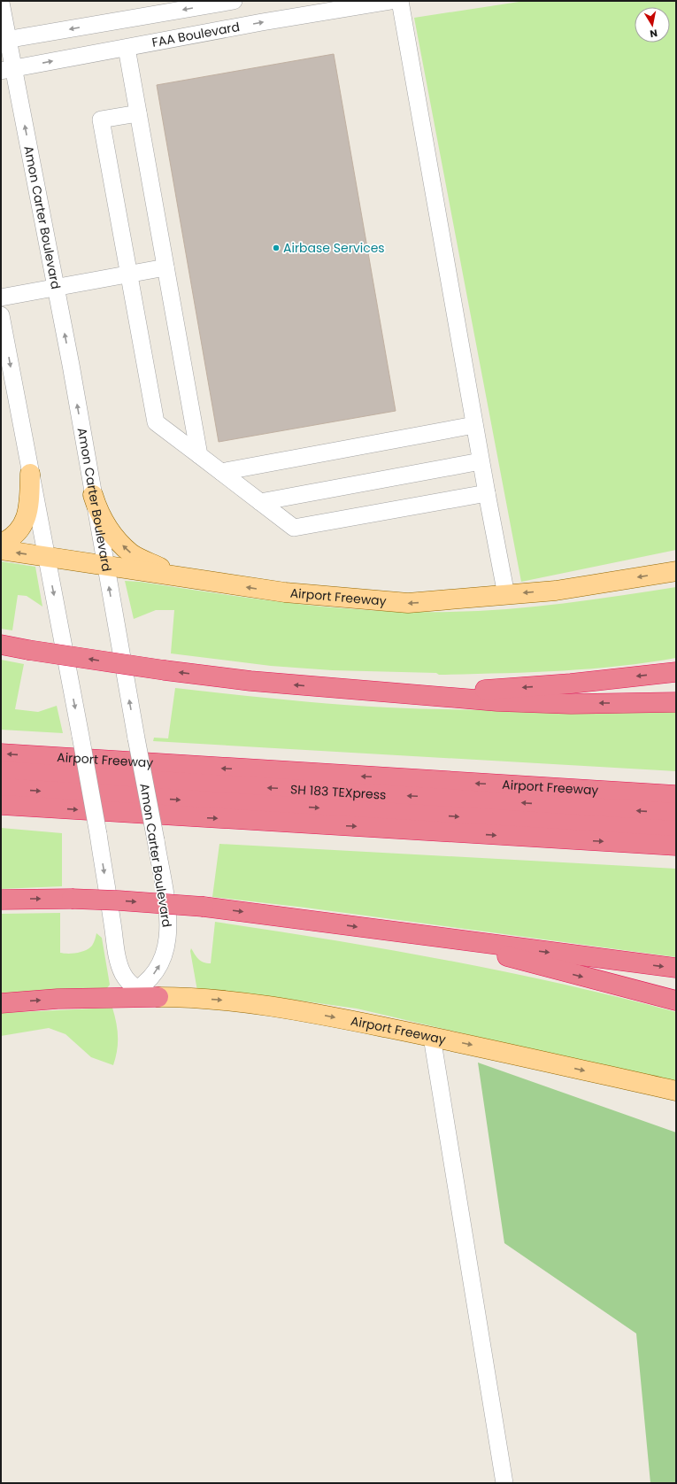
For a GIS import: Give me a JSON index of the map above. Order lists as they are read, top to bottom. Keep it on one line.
{"streets":{"highway":["Airport Freeway","SH 183 TEXpress"],"street":["FAA Boulevard","Amon Carter Boulevard"]},"crossings":[["FAA Boulevard","Amon Carter Boulevard"],["Amon Carter Boulevard","Airport Freeway"]],"places":["Airbase Services"],"north":"bottom"}
